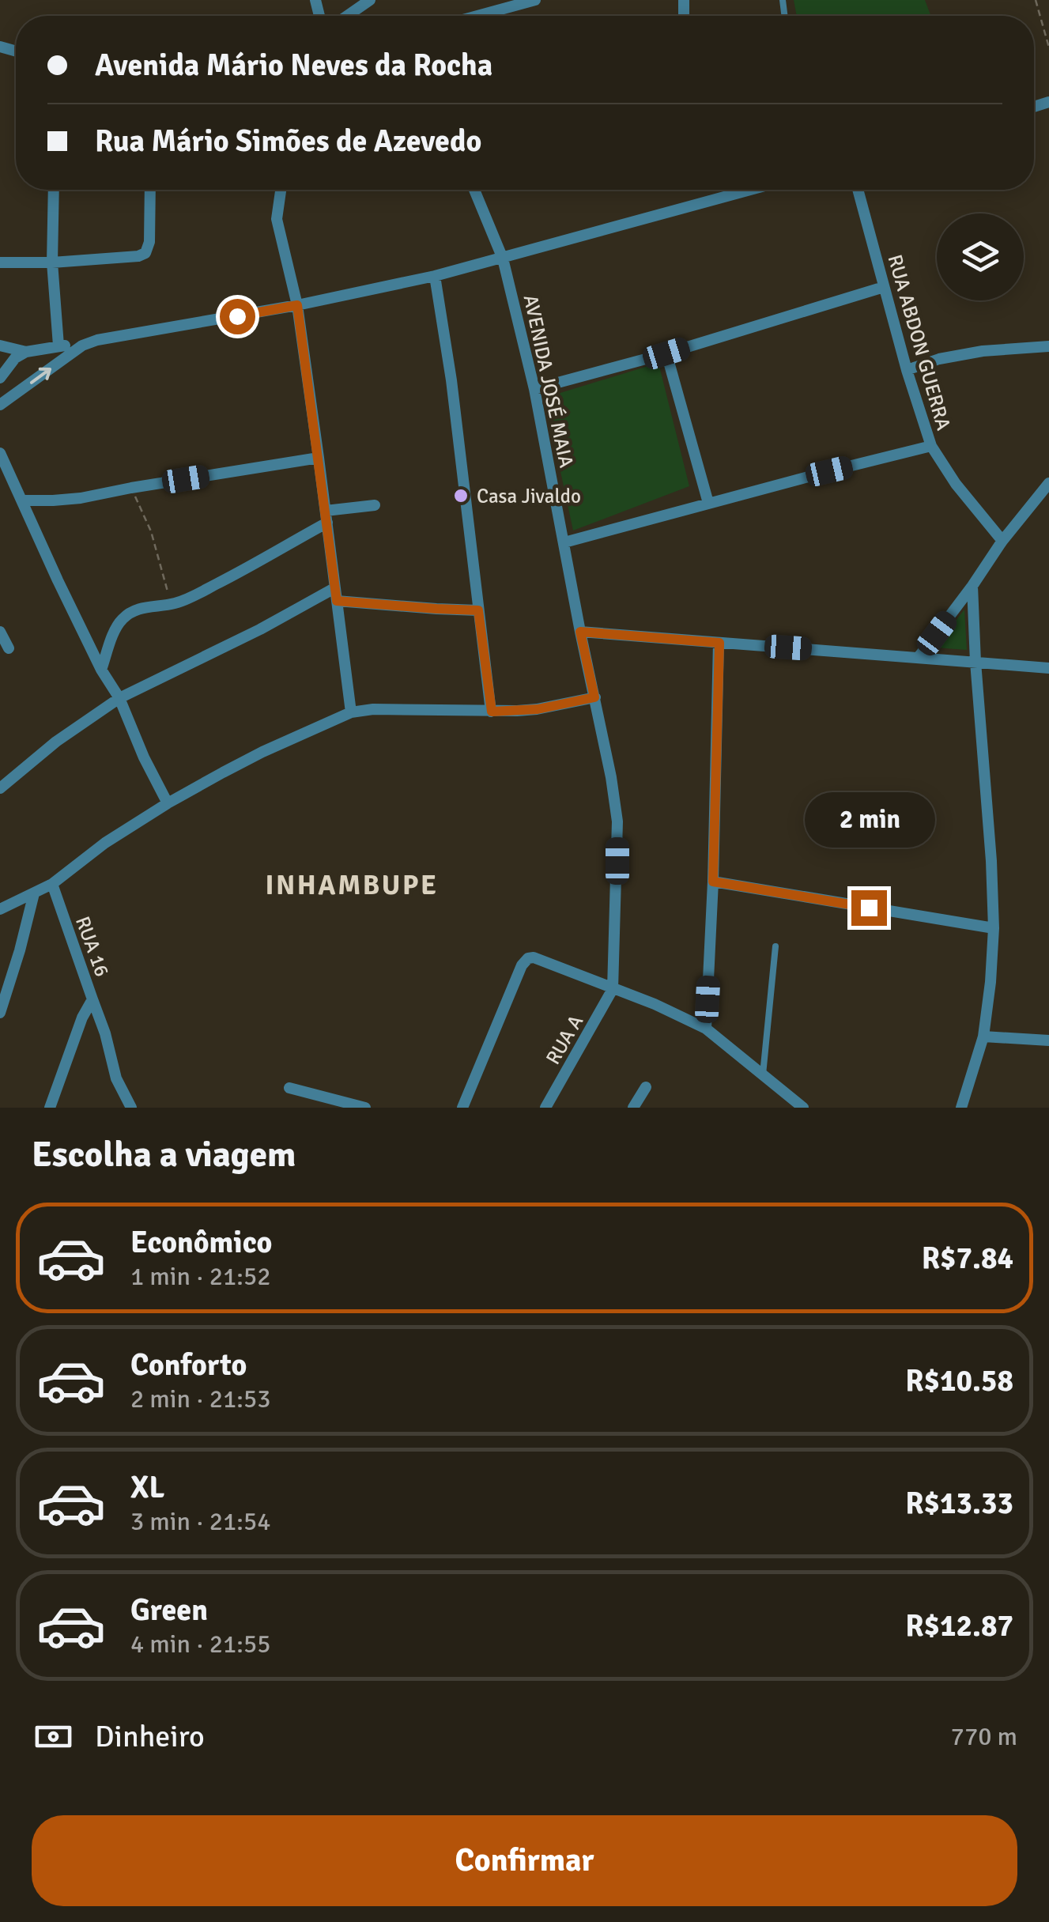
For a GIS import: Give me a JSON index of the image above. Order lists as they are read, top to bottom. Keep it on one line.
{"streets":{"street":["RUA ABDON GUERRA","AVENIDA JOSÉ MAIA","RUA 16","RUA A"]},"crossings":[["AVENIDA JOSÉ MAIA","RUA A"]],"districts":["INHAMBUPE"],"places":["Casa Jivaldo"],"page":{"banner":["Avenida Mário Neves da Rocha","Rua Mário Simões de Azevedo"],"bubble":"2 min","heading":"Escolha a viagem","list":[{"name":"Econômico","note":"1 min · 21:52","value":"R$7.84"},{"name":"Conforto","note":"2 min · 21:53","value":"R$10.58"},{"name":"XL","note":"3 min · 21:54","value":"R$13.33"},{"name":"Green","note":"4 min · 21:55","value":"R$12.87"}],"pay":["Dinheiro","770 m"],"buttons":"Confirmar"}}
